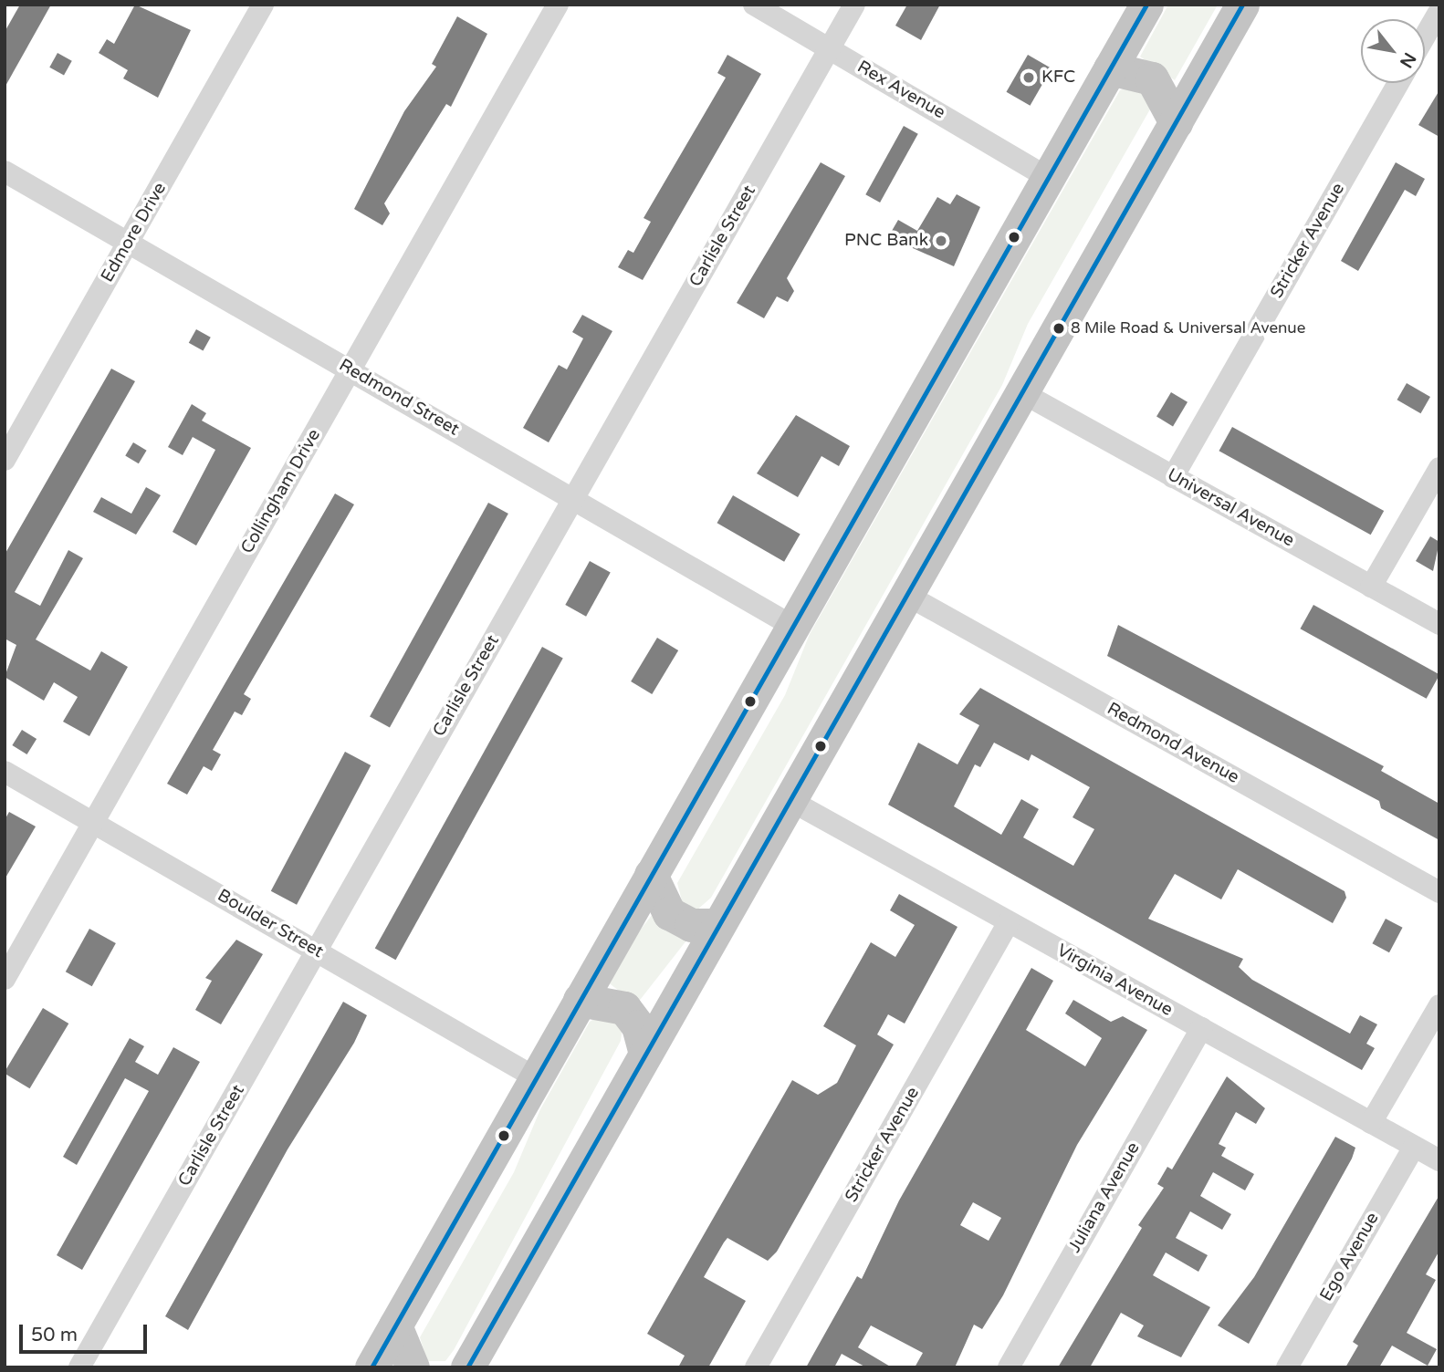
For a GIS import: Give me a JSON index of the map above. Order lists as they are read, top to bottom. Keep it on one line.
{"streets":{"street":["Rex Avenue","Edmore Drive","Carlisle Street","Stricker Avenue","Redmond Street","Collingham Drive","Universal Avenue","Redmond Avenue","Boulder Street","Virginia Avenue","Juliana Avenue","Ego Avenue"]},"crossings":[["Rex Avenue","Carlisle Street"],["Edmore Drive","Redmond Street"],["Carlisle Street","Redmond Street"],["Carlisle Street","Boulder Street"],["Stricker Avenue","Universal Avenue"],["Stricker Avenue","Virginia Avenue"],["Redmond Street","Collingham Drive"],["Collingham Drive","Boulder Street"],["Virginia Avenue","Juliana Avenue"],["Virginia Avenue","Ego Avenue"]],"places":["KFC","PNC Bank","8 Mile Road & Universal Avenue"],"scale_bar":"50 m","north":"bottom right"}
